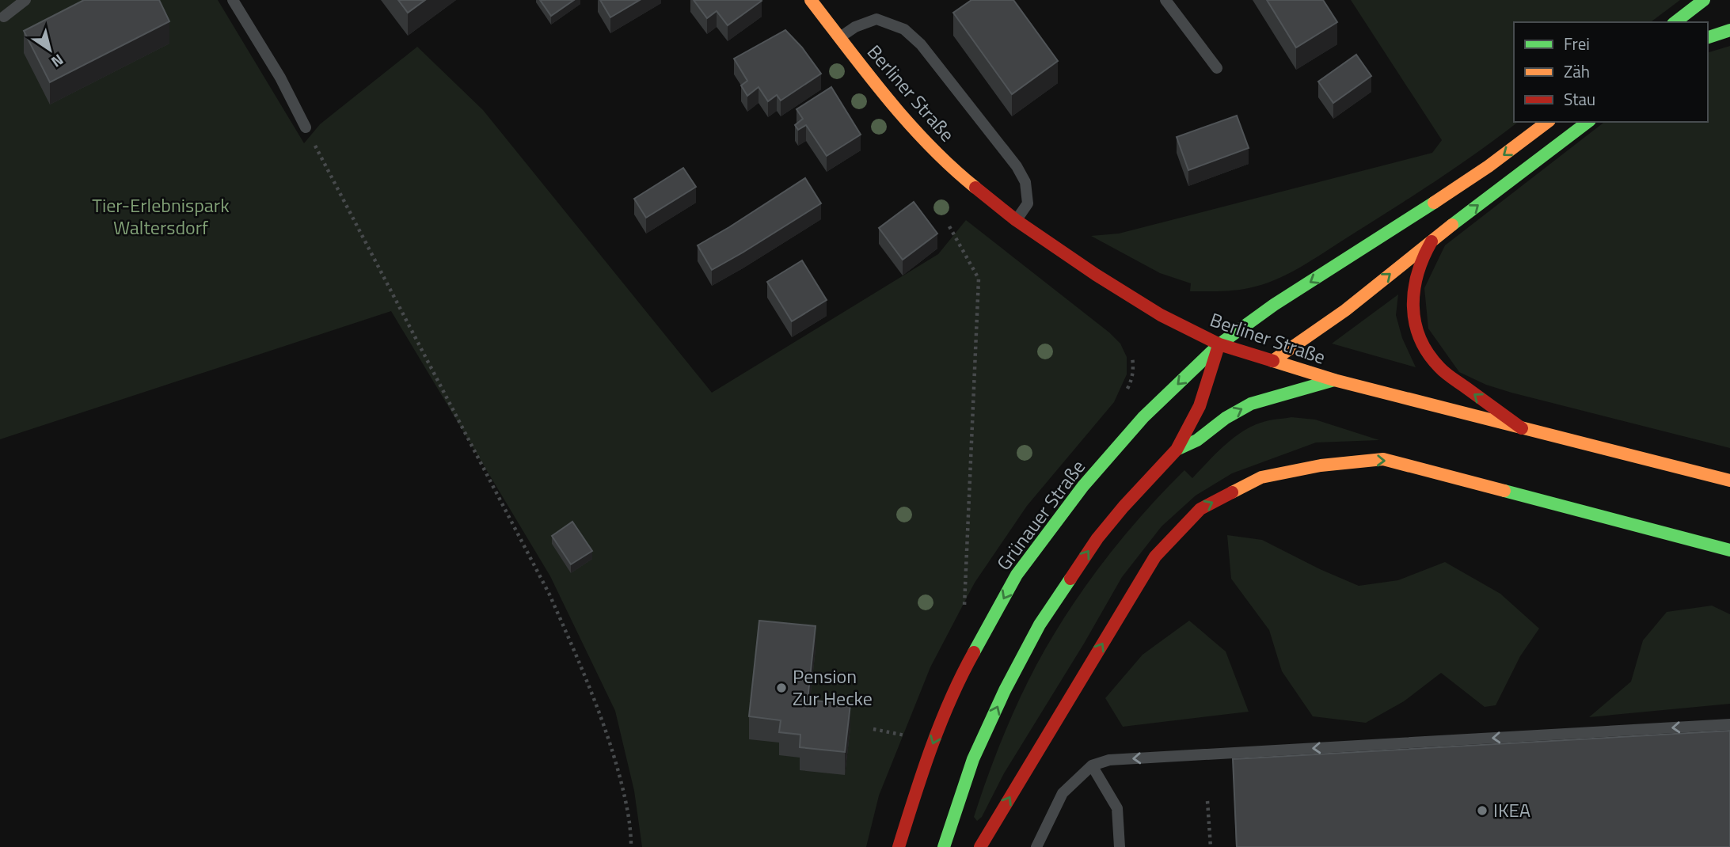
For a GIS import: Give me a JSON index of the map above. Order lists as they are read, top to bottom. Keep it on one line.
{"streets":{"main road":["Berliner Straße","Grünauer Straße"]},"crossings":[["Berliner Straße","Grünauer Straße"]],"parks":["Tier-Erlebnispark Waltersdorf"],"places":["Pension Zur Hecke","IKEA"],"legend":["Frei","Zäh","Stau"],"north":"bottom right"}
